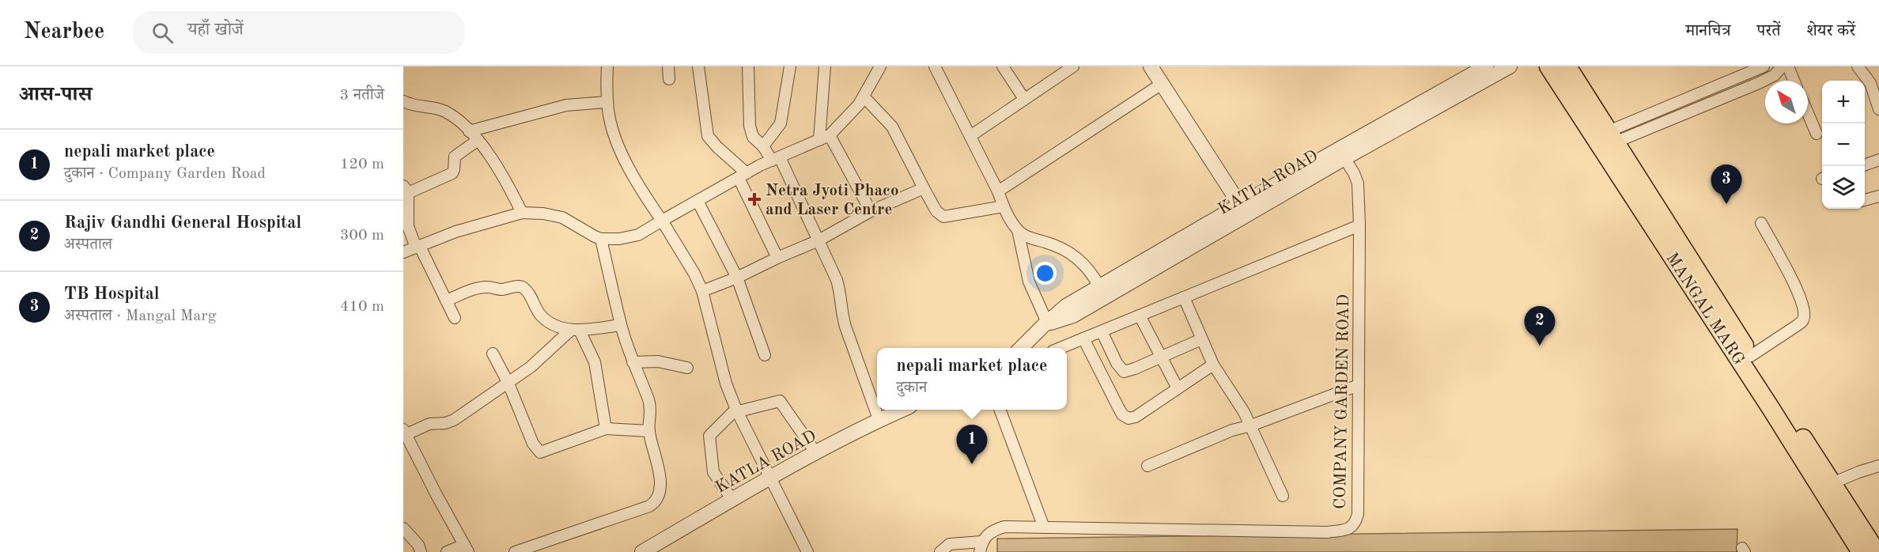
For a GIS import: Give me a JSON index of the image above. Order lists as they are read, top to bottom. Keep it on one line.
{"streets":{"main road":["MANGAL MARG"],"street":["KATLA ROAD","COMPANY GARDEN ROAD"]},"crossings":[["KATLA ROAD","COMPANY GARDEN ROAD"]],"places":{"health":["Netra Jyoti Phaco and Laser Centre"]},"north":"top left","page":{"header":"Nearbee","search":"यहाँ खोजें","nav":["मानचित्र","परतें","शेयर करें"],"heading":["आस-पास","3 नतीजे"],"map_buttons":["+","−"],"list":[{"mark":"1","name":"nepali market place","note":"दुकान · Company Garden Road","value":"120 m"},{"mark":"2","name":"Rajiv Gandhi General Hospital","note":"अस्पताल","value":"300 m"},{"mark":"3","name":"TB Hospital","note":"अस्पताल · Mangal Marg","value":"410 m"}],"pins":["3","2","1"],"popup":["nepali market place","दुकान"]}}
